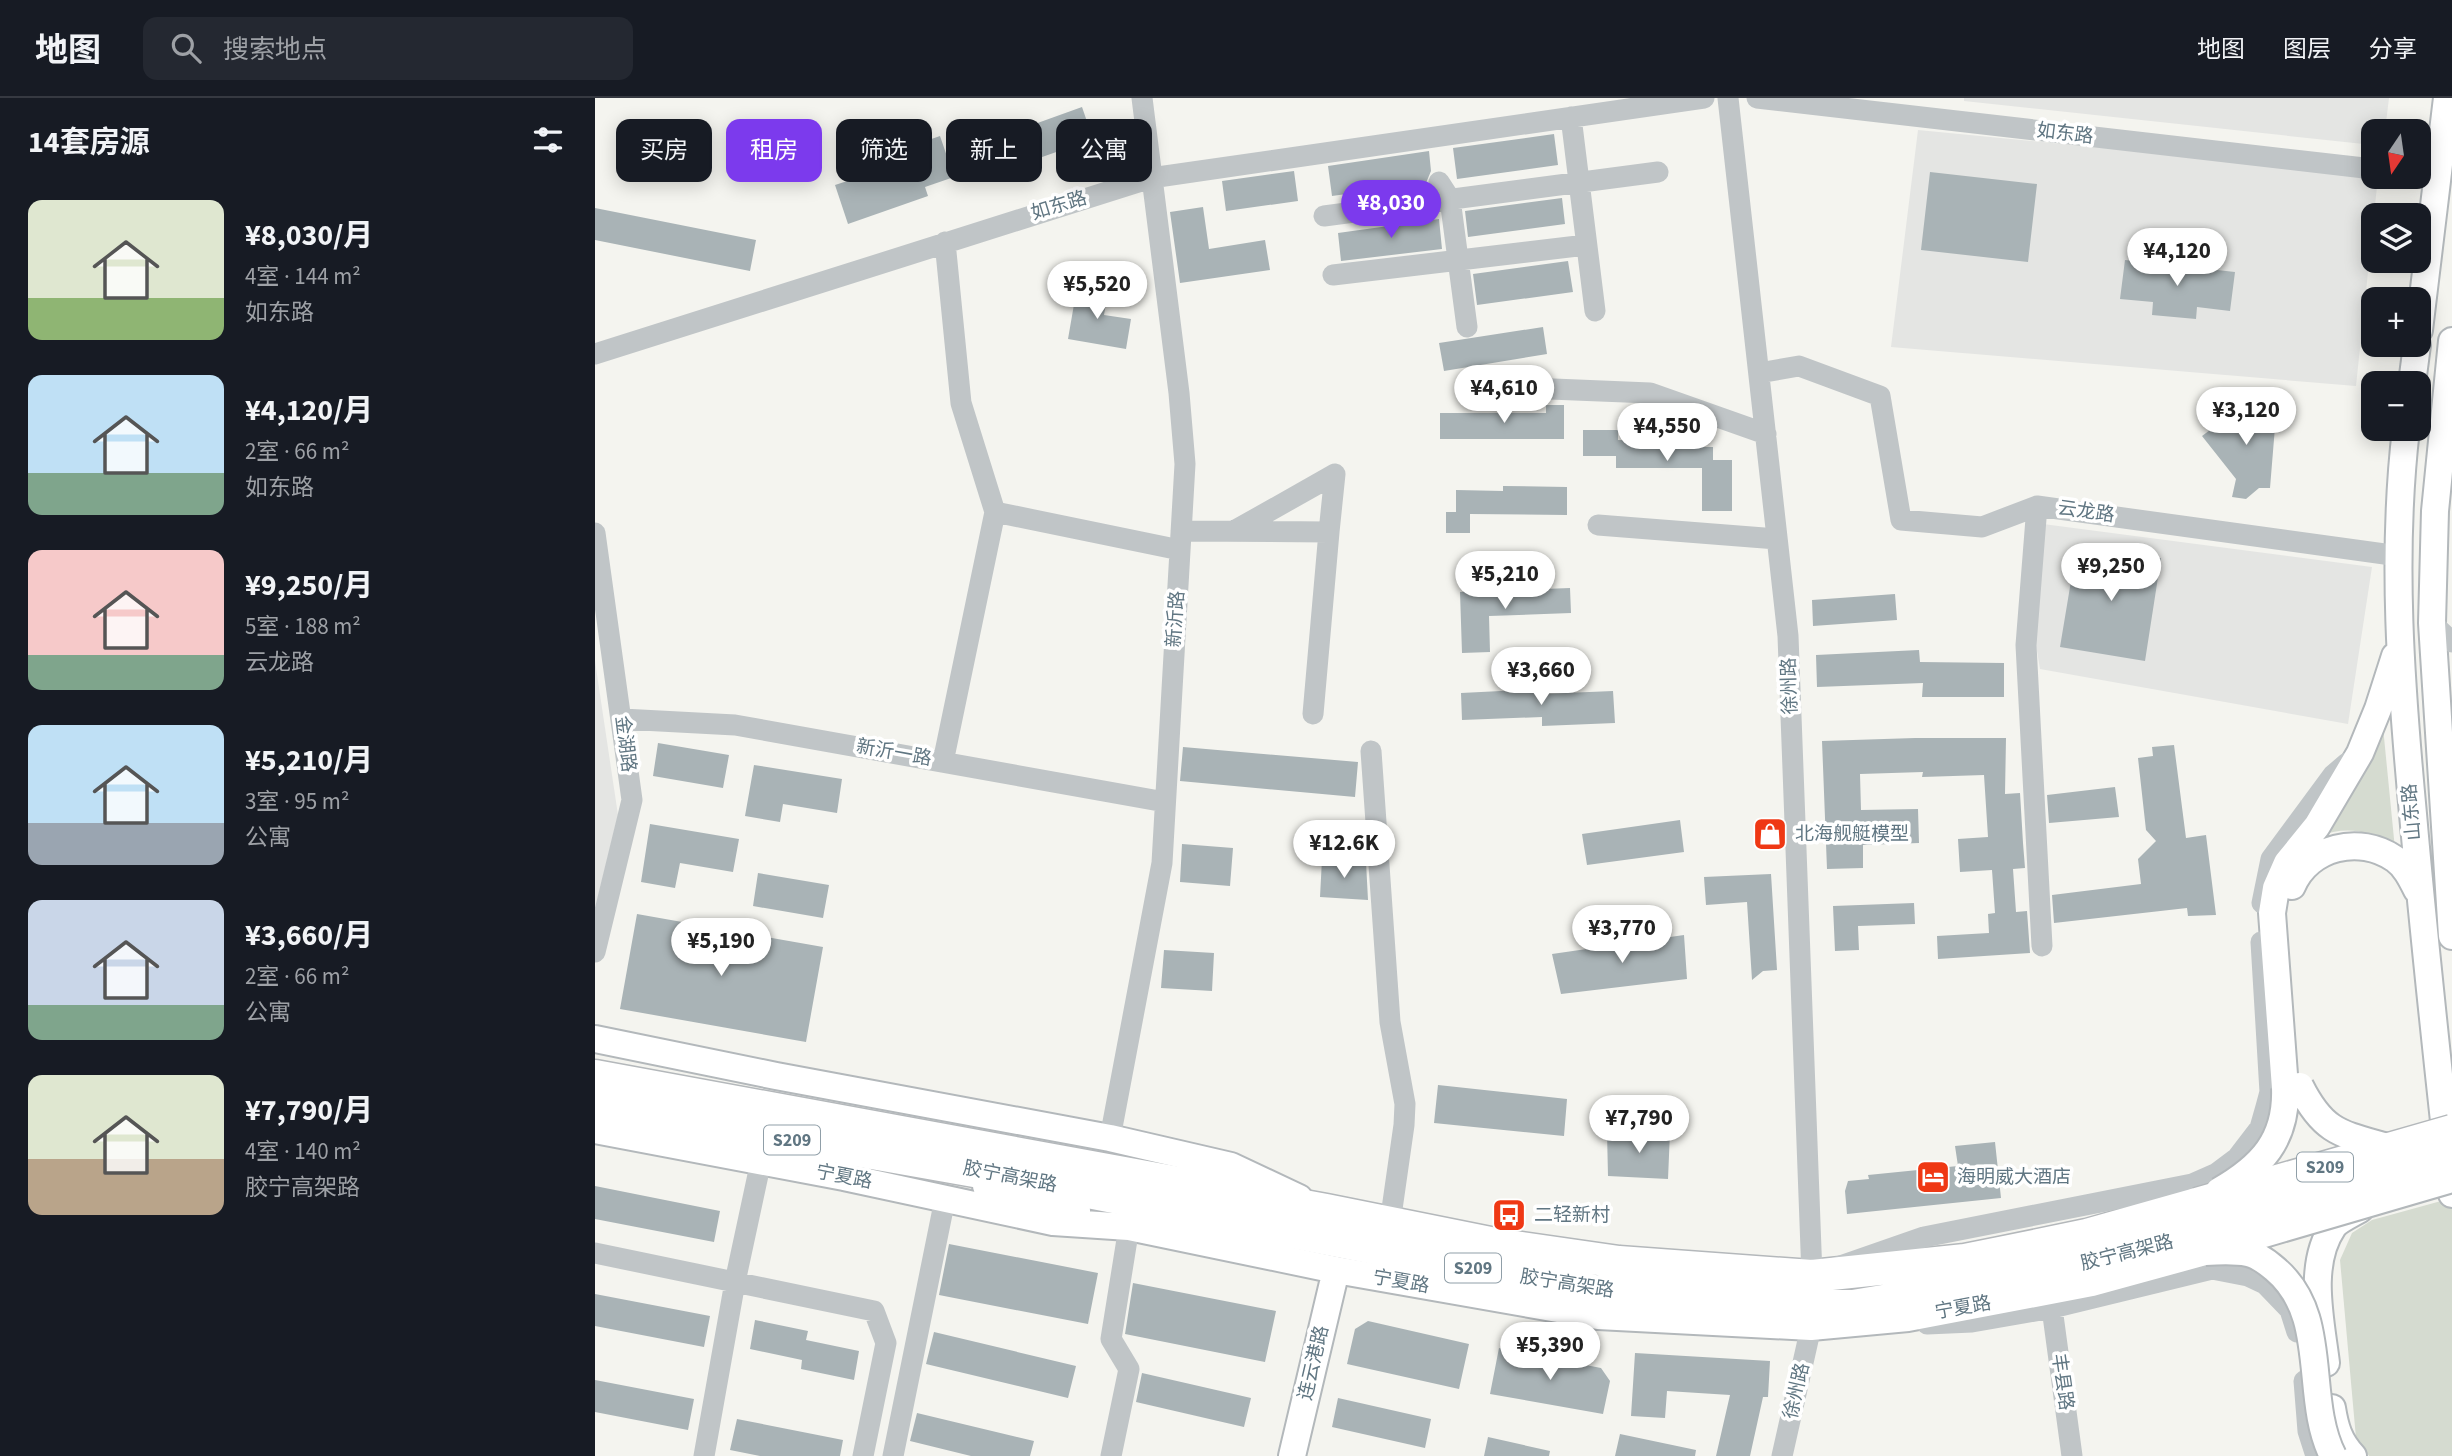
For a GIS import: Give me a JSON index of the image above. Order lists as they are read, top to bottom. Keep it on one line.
{"streets":{"highway":["S209","胶宁高架路"],"main road":["山东路","宁夏路","连云港路"],"street":["如东路","云龙路","新沂路","徐州路","金湖路","新沂一路","丰县路"]},"crossings":[["云龙路","徐州路"],["云龙路","山东路"],["新沂路","新沂一路"],["徐州路","宁夏路"],["徐州路","胶宁高架路"],["金湖路","新沂一路"],["宁夏路","胶宁高架路"],["宁夏路","连云港路"]],"places":{"shop":["北海舰艇模型"],"hotel":["海明威大酒店"],"bus stop":["二轻新村"]},"north":"bottom","page":{"header":"地图","search":"搜索地点","nav":["地图","图层","分享"],"heading":"14套房源","map_buttons":["+","−"],"chip":["买房","租房","筛选","新上","公寓"],"price":["¥8,030","¥4,120","¥5,520","¥4,610","¥3,120","¥4,550","¥9,250","¥5,210","¥3,660","¥12.6K","¥3,770","¥5,190","¥7,790","¥5,390"],"list":[{"name":"¥8,030/月","note":"4室 · 144 m² · 如东路"},{"name":"¥4,120/月","note":"2室 · 66 m² · 如东路"},{"name":"¥9,250/月","note":"5室 · 188 m² · 云龙路"},{"name":"¥5,210/月","note":"3室 · 95 m² · 公寓"},{"name":"¥3,660/月","note":"2室 · 66 m² · 公寓"},{"name":"¥7,790/月","note":"4室 · 140 m² · 胶宁高架路"}]}}
